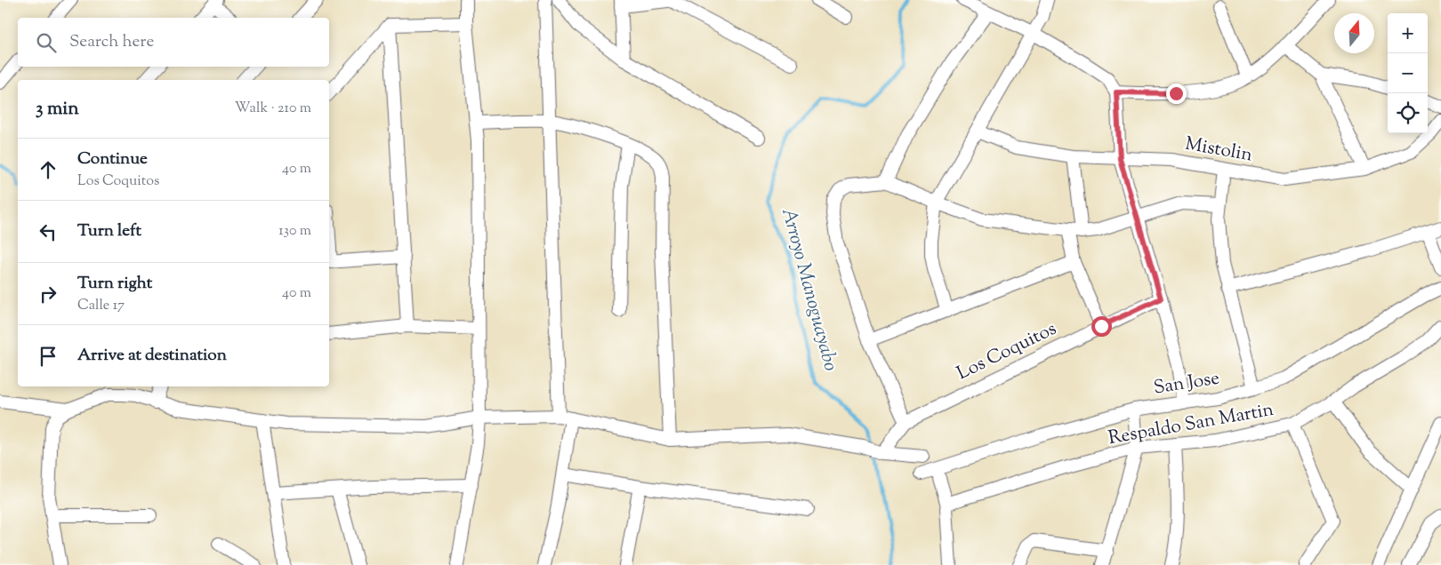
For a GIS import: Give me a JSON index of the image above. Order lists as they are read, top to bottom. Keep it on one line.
{"streets":{"street":["Mistolin","Los Coquitos","San Jose","Respaldo San Martin"]},"water":["Arroyo Manoguayabo"],"north":"top","page":{"map_buttons":["+","−"],"search":"Search here","heading":["3 min","Walk · 210 m"],"list":[["Continue","Los Coquitos","40 m"],["Turn left","130 m"],["Turn right","Calle 17","40 m"],"Arrive at destination"]}}
